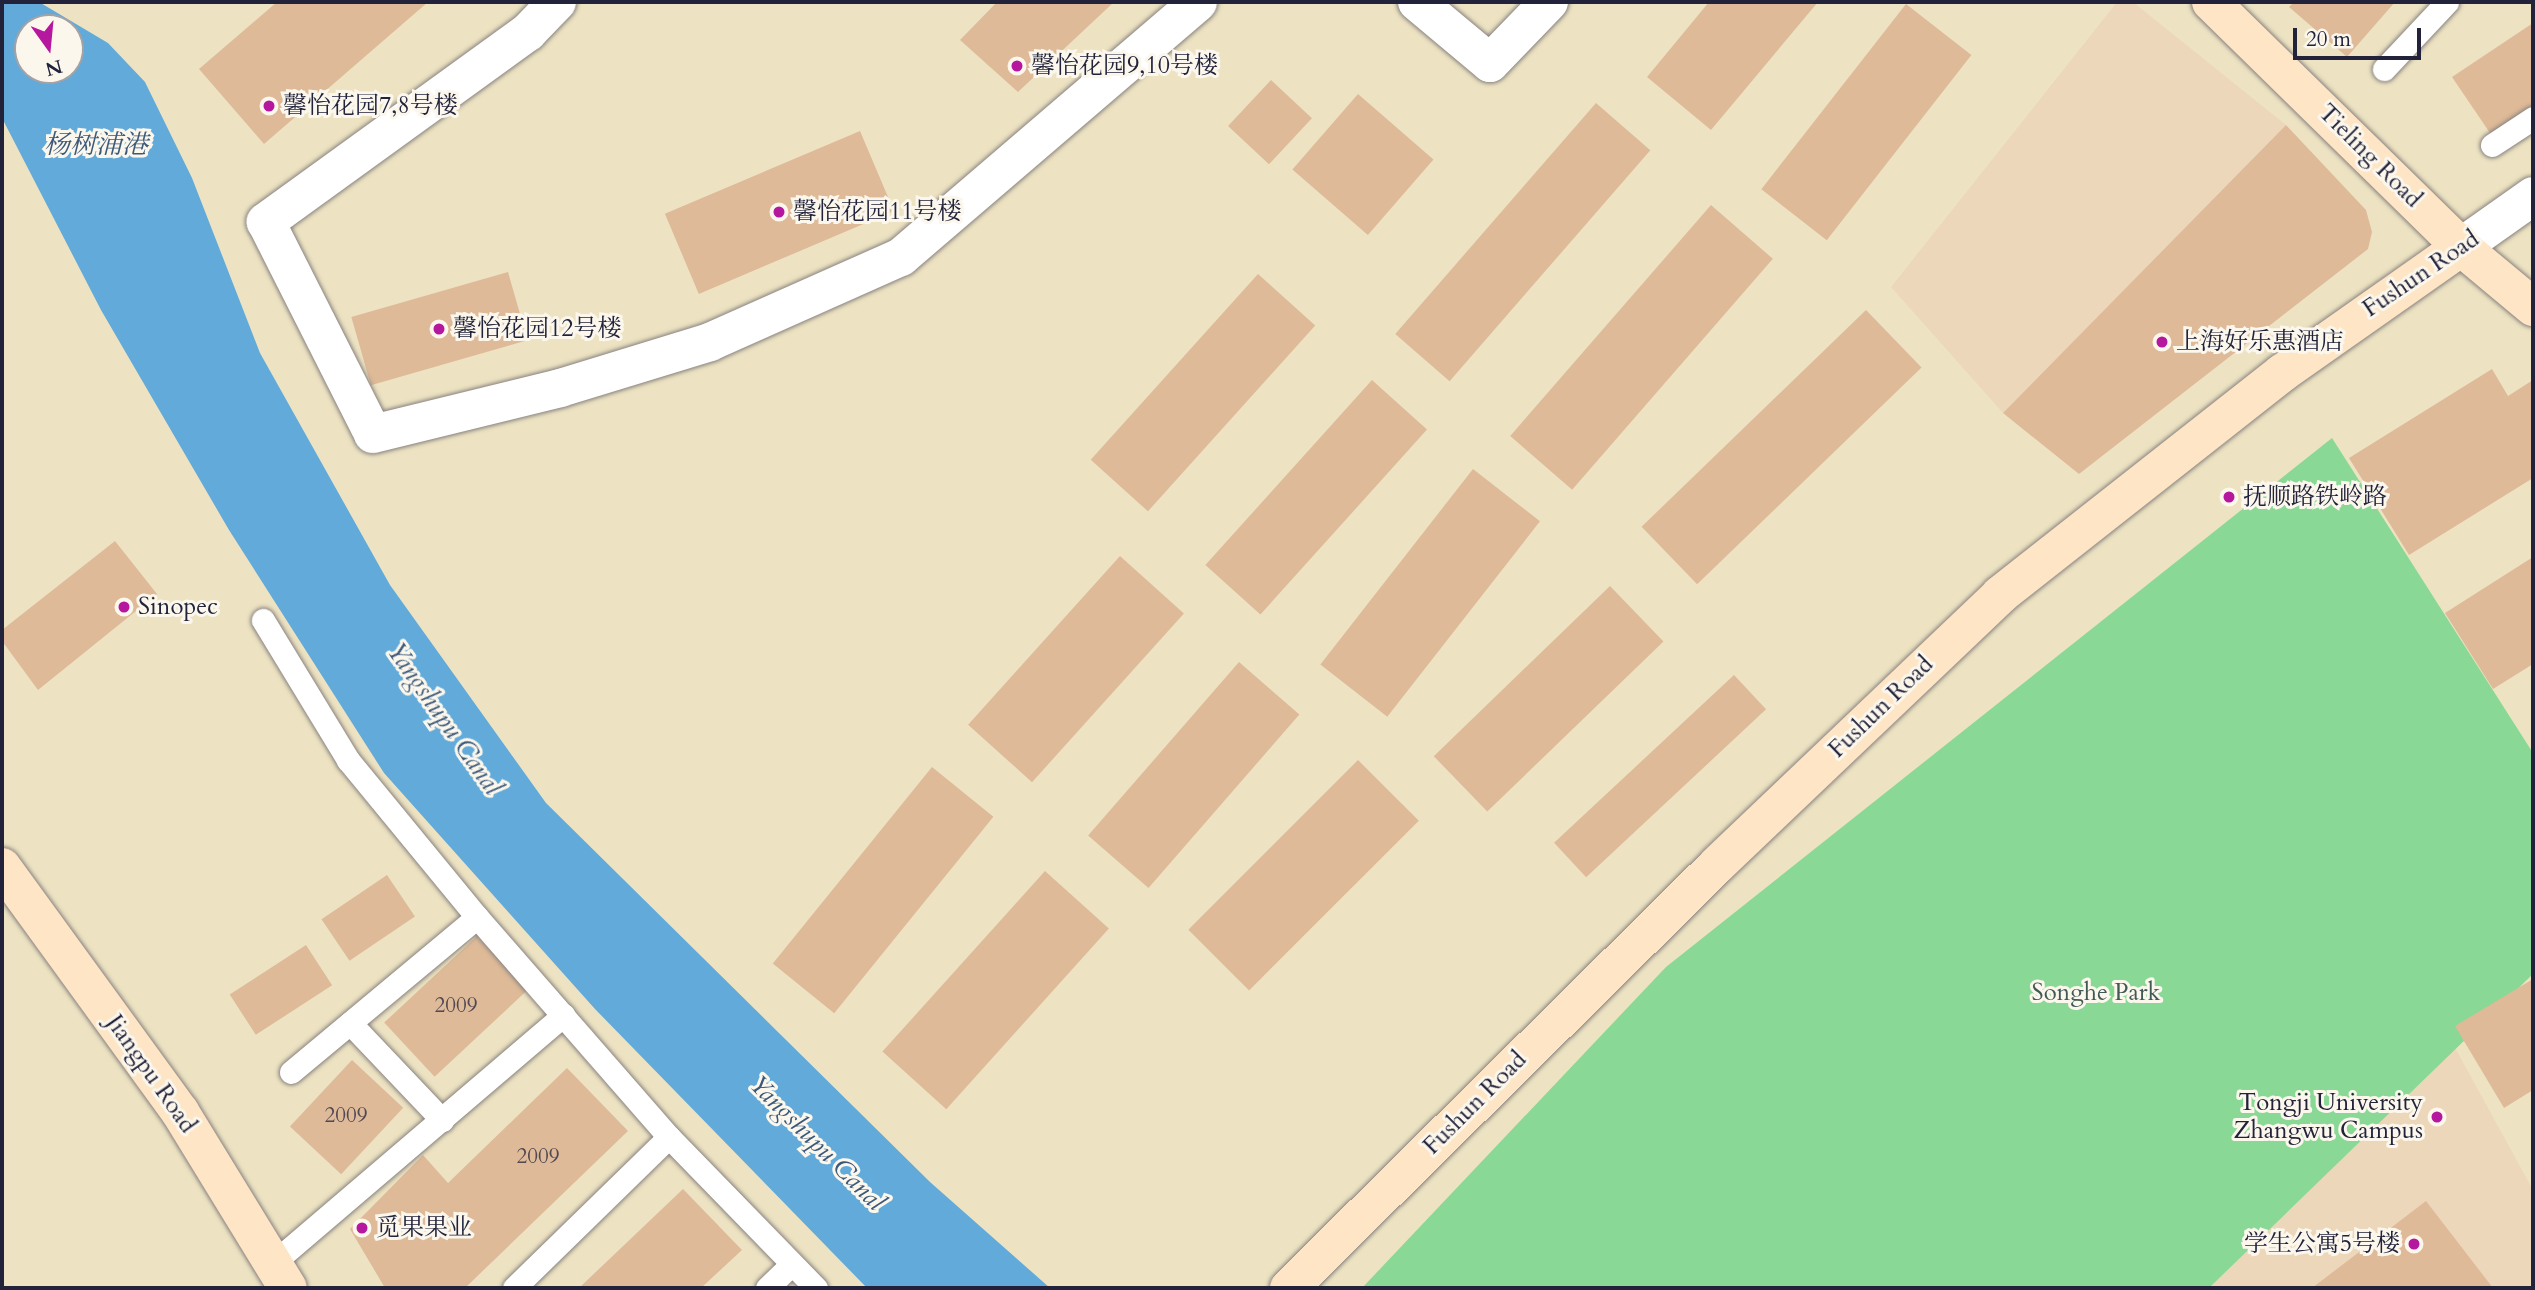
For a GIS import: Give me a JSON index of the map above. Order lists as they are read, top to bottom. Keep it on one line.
{"streets":{"street":["Tieling Road","Fushun Road","Jiangpu Road"]},"crossings":[["Tieling Road","Fushun Road"]],"water":["杨树浦港","Yangshupu Canal"],"parks":["Songhe Park"],"places":["馨怡花园9,10号楼","馨怡花园7,8号楼","馨怡花园11号楼","馨怡花园12号楼","上海好乐惠酒店","抚顺路铁岭路","Sinopec","Tongji University Zhangwu Campus","觅果果业","学生公寓5号楼"],"house_numbers":["2009","2009","2009"],"scale_bar":"20 m","north":"bottom"}
